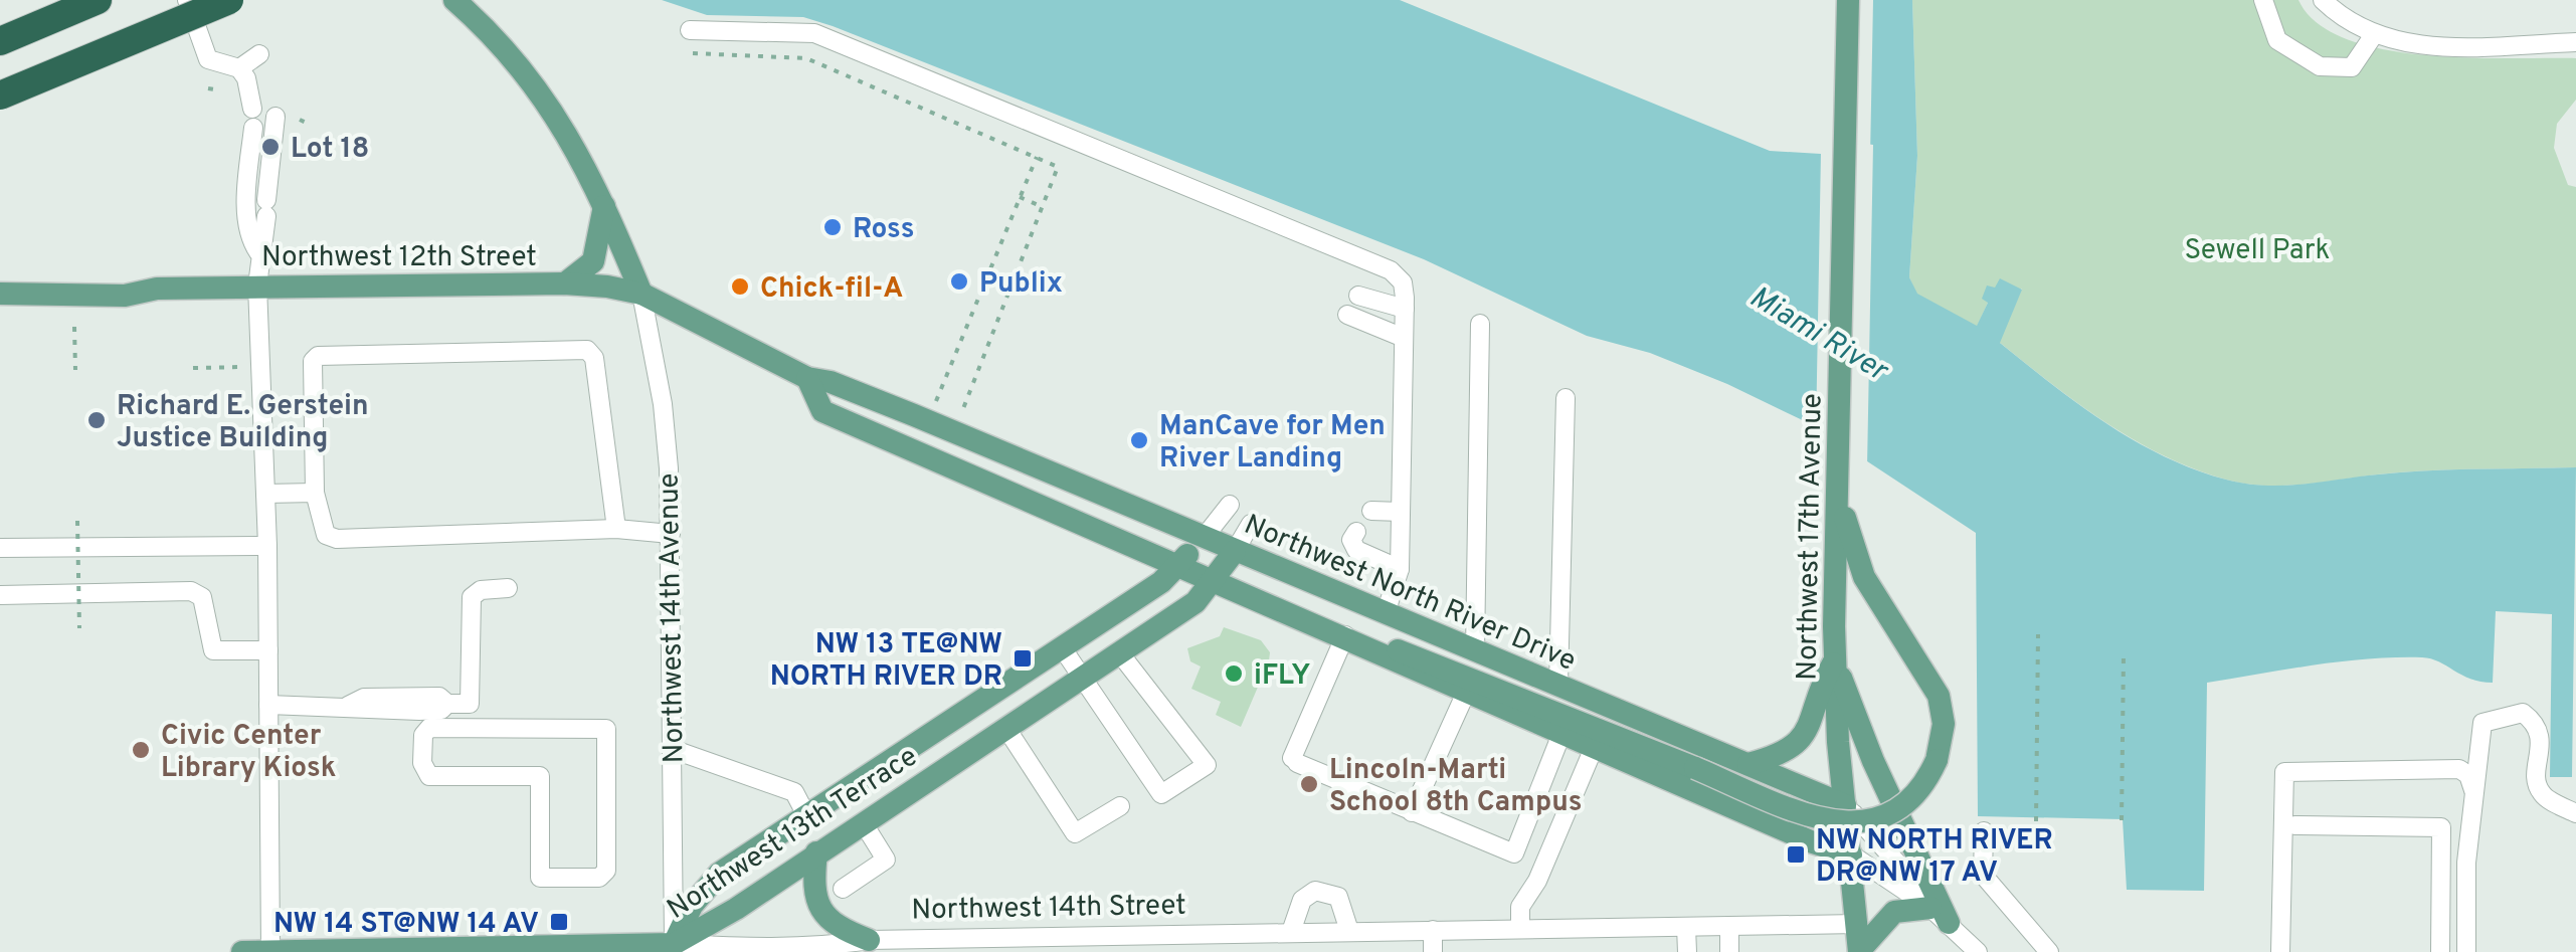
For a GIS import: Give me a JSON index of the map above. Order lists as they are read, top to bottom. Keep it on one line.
{"streets":{"main road":["Northwest 12th Street","Northwest 17th Avenue","Northwest North River Drive","Northwest 13th Terrace","Northwest 14th Street"],"street":["Northwest 14th Avenue"]},"crossings":[["Northwest 12th Street","Northwest North River Drive"],["Northwest 12th Street","Northwest 14th Avenue"],["Northwest 17th Avenue","Northwest North River Drive"],["Northwest 17th Avenue","Northwest 14th Street"],["Northwest North River Drive","Northwest 14th Avenue"],["Northwest North River Drive","Northwest 13th Terrace"],["Northwest 14th Avenue","Northwest 13th Terrace"],["Northwest 14th Avenue","Northwest 14th Street"],["Northwest 13th Terrace","Northwest 14th Street"]],"water":["Miami River"],"parks":["Sewell Park"],"places":{"other":["Lot 18","Ross","Publix","Chick-fil-A","Richard E. Gerstein Justice Building","ManCave for Men River Landing","iFLY","Civic Center Library Kiosk","Lincoln-Marti School 8th Campus"],"transit":["NW 13 TE@NW NORTH RIVER DR","NW NORTH RIVER DR@NW 17 AV","NW 14 ST@NW 14 AV"]}}
